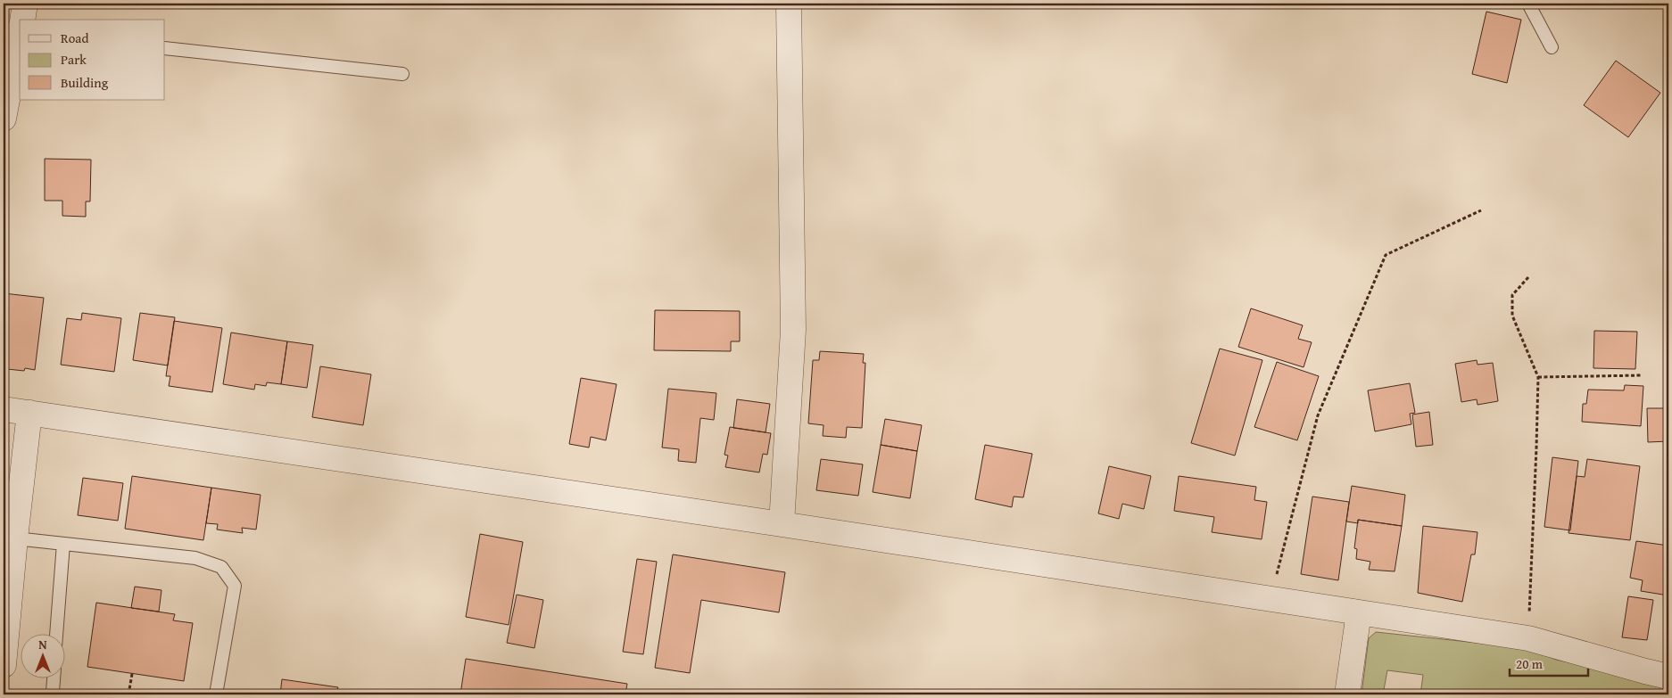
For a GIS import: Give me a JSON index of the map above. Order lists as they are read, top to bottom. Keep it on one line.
{"legend":["Road","Park","Building"],"scale_bar":"20 m","north":"top"}
